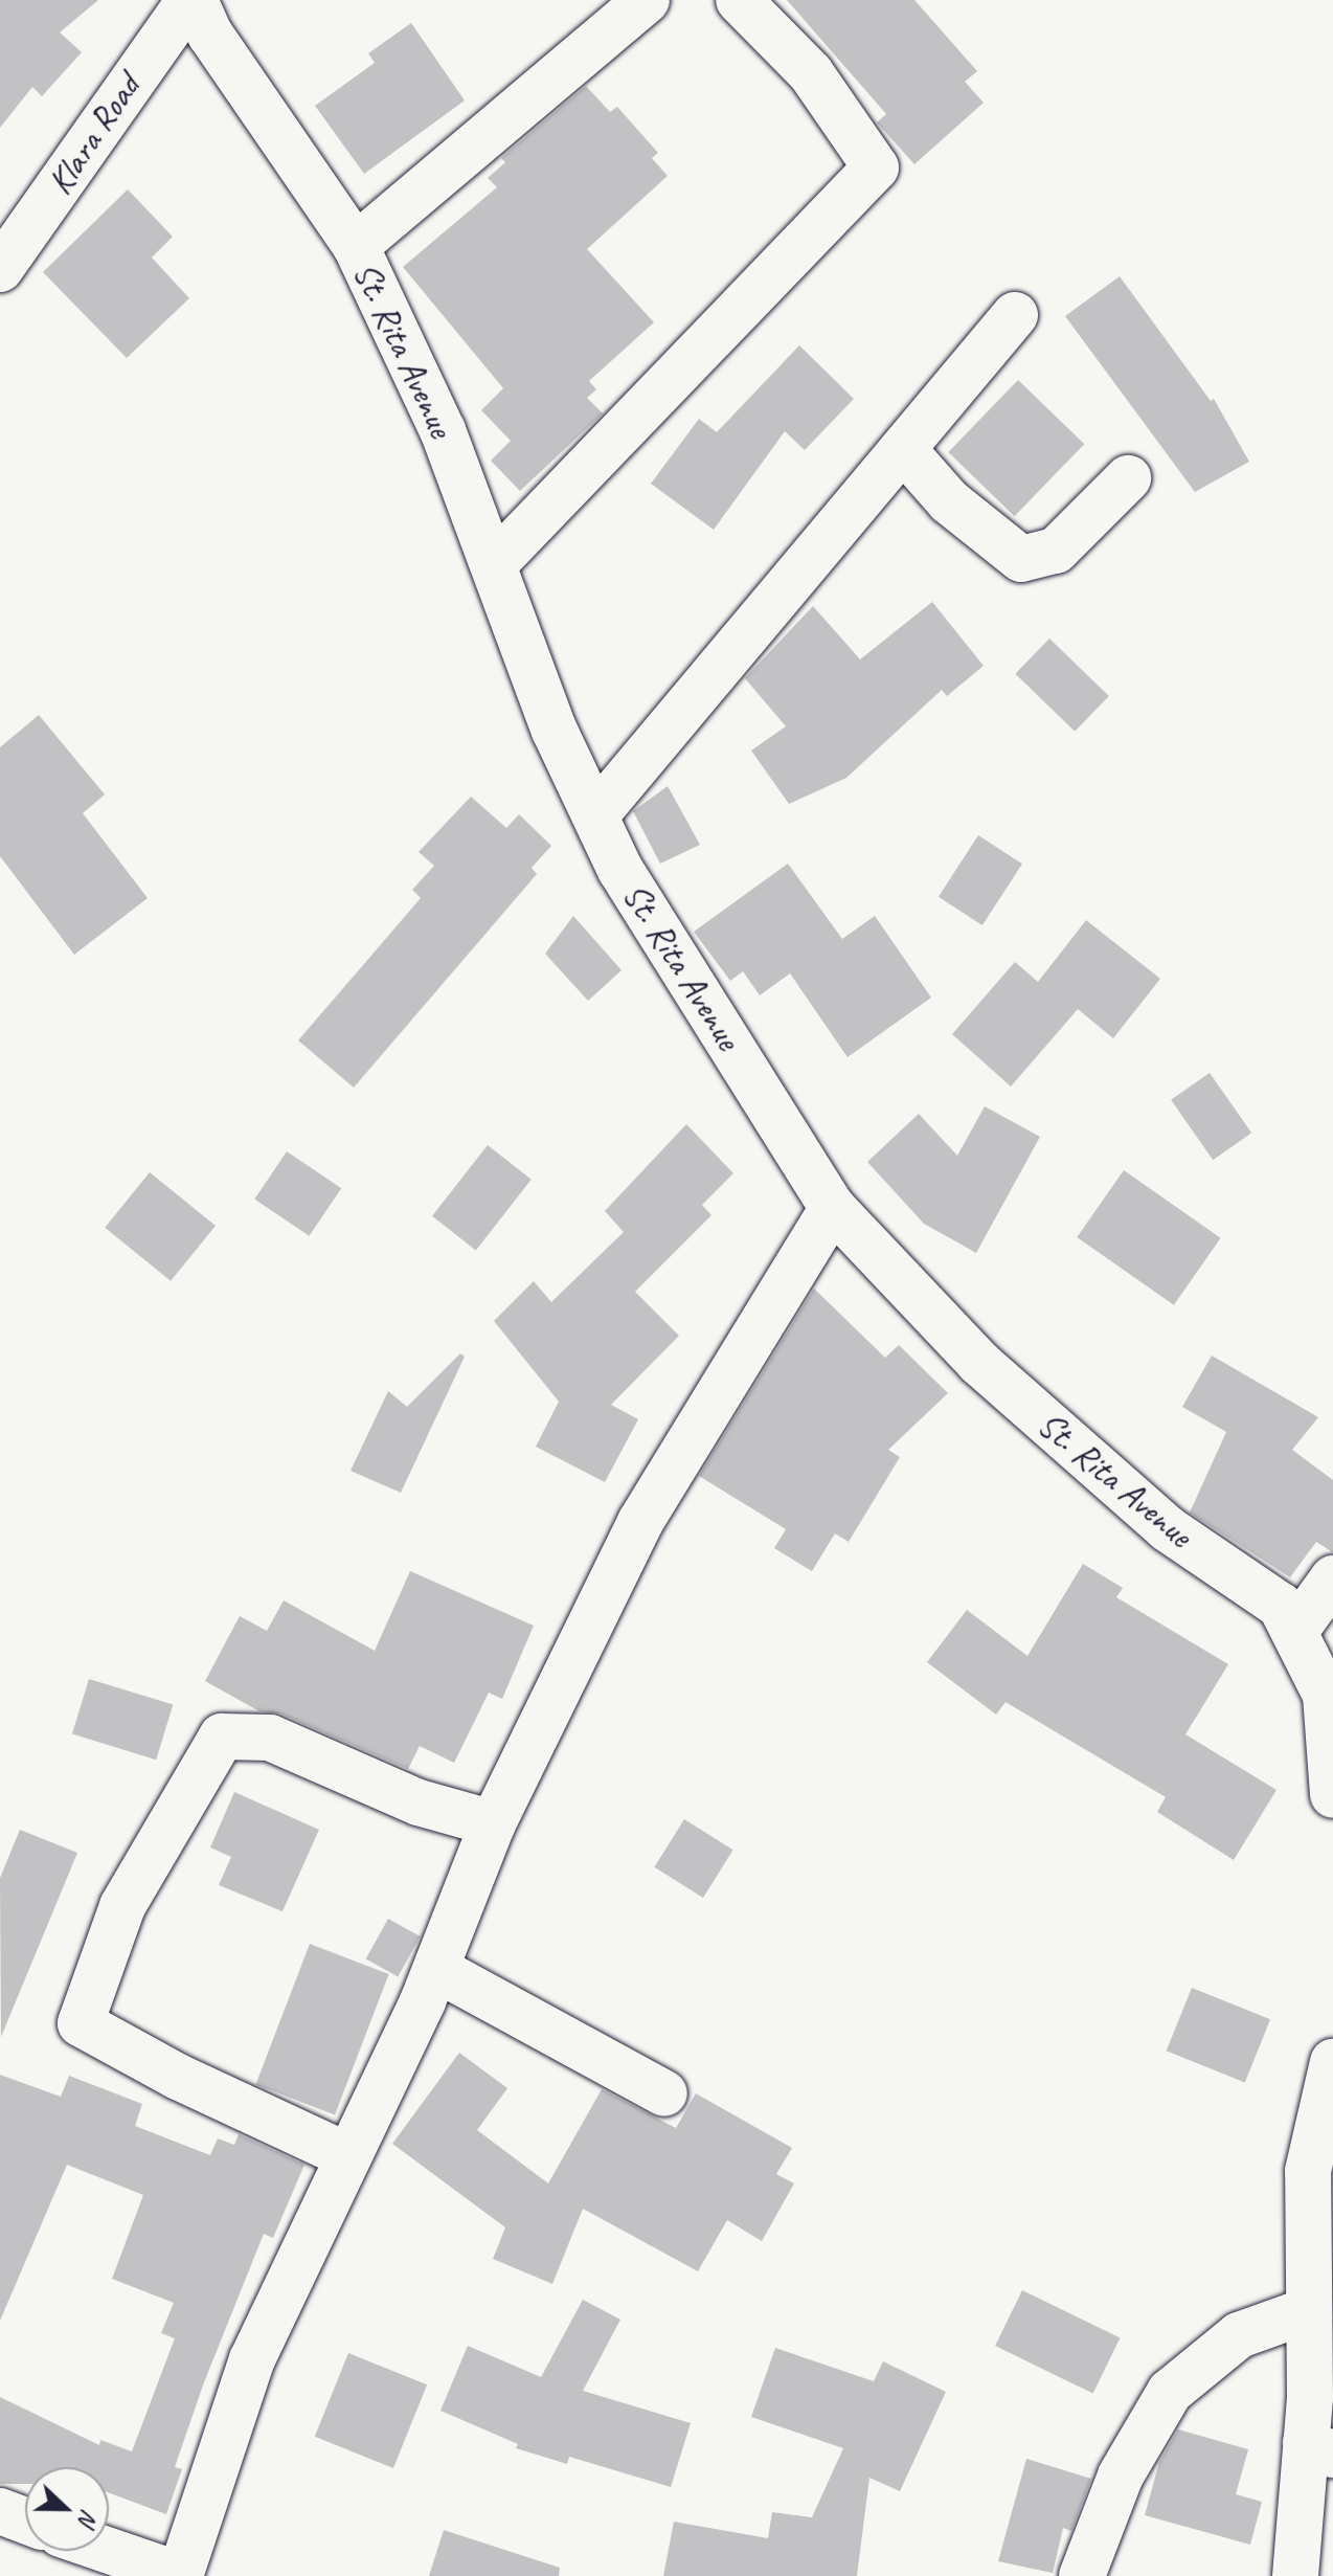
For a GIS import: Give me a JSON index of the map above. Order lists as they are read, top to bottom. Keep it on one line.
{"streets":{"street":["Klara Road","St. Rita Avenue"]},"crossings":[["Klara Road","St. Rita Avenue"]],"north":"right"}
